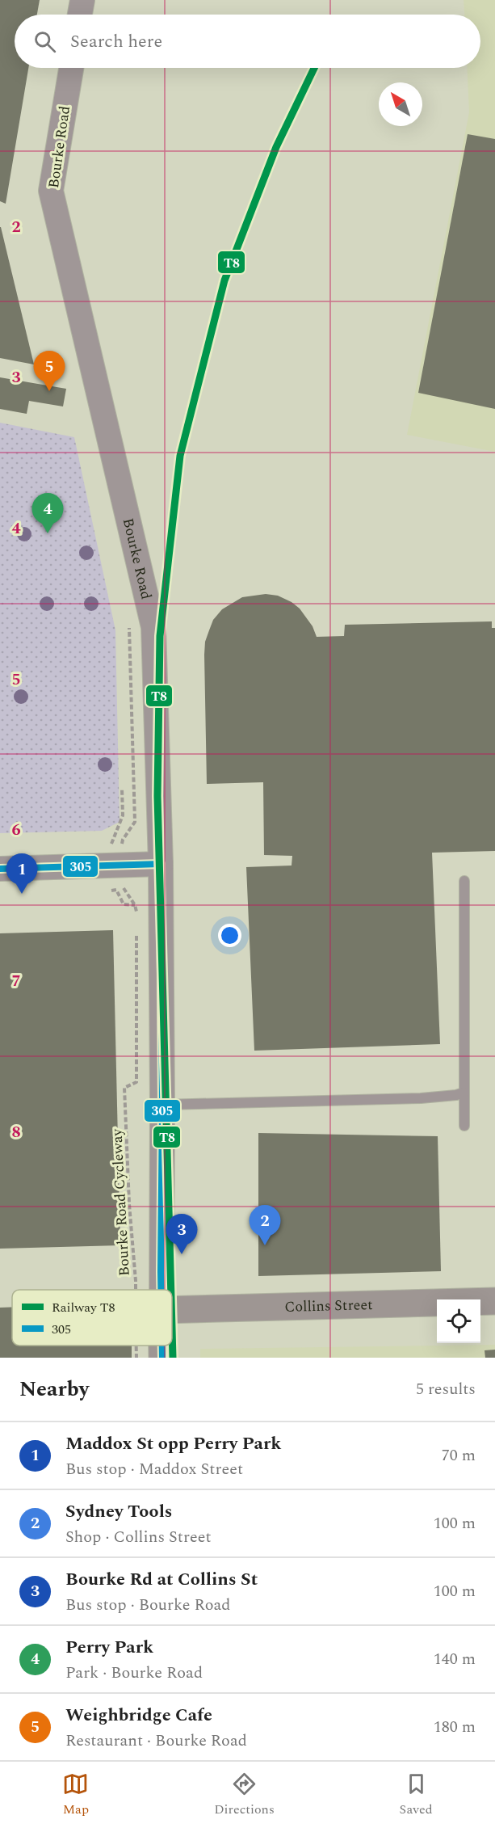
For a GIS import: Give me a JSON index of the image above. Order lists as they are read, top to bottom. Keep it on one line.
{"streets":{"main road":["Bourke Road","Collins Street"],"path":["Bourke Road Cycleway"]},"lines":["rail line T8","transit line 305"],"legend":["Railway T8","305"],"north":"top left","page":{"search":"Search here","pins":["5","4","1","2","3"],"heading":["Nearby","5 results"],"list":[{"mark":"1","name":"Maddox St opp Perry Park","note":"Bus stop · Maddox Street","value":"70 m"},{"mark":"2","name":"Sydney Tools","note":"Shop · Collins Street","value":"100 m"},{"mark":"3","name":"Bourke Rd at Collins St","note":"Bus stop · Bourke Road","value":"100 m"},{"mark":"4","name":"Perry Park","note":"Park · Bourke Road","value":"140 m"},{"mark":"5","name":"Weighbridge Cafe","note":"Restaurant · Bourke Road","value":"180 m"}],"nav":["Map","Directions","Saved"]},"grid":{"rows":["2","3","4","5","6","7","8"]}}
